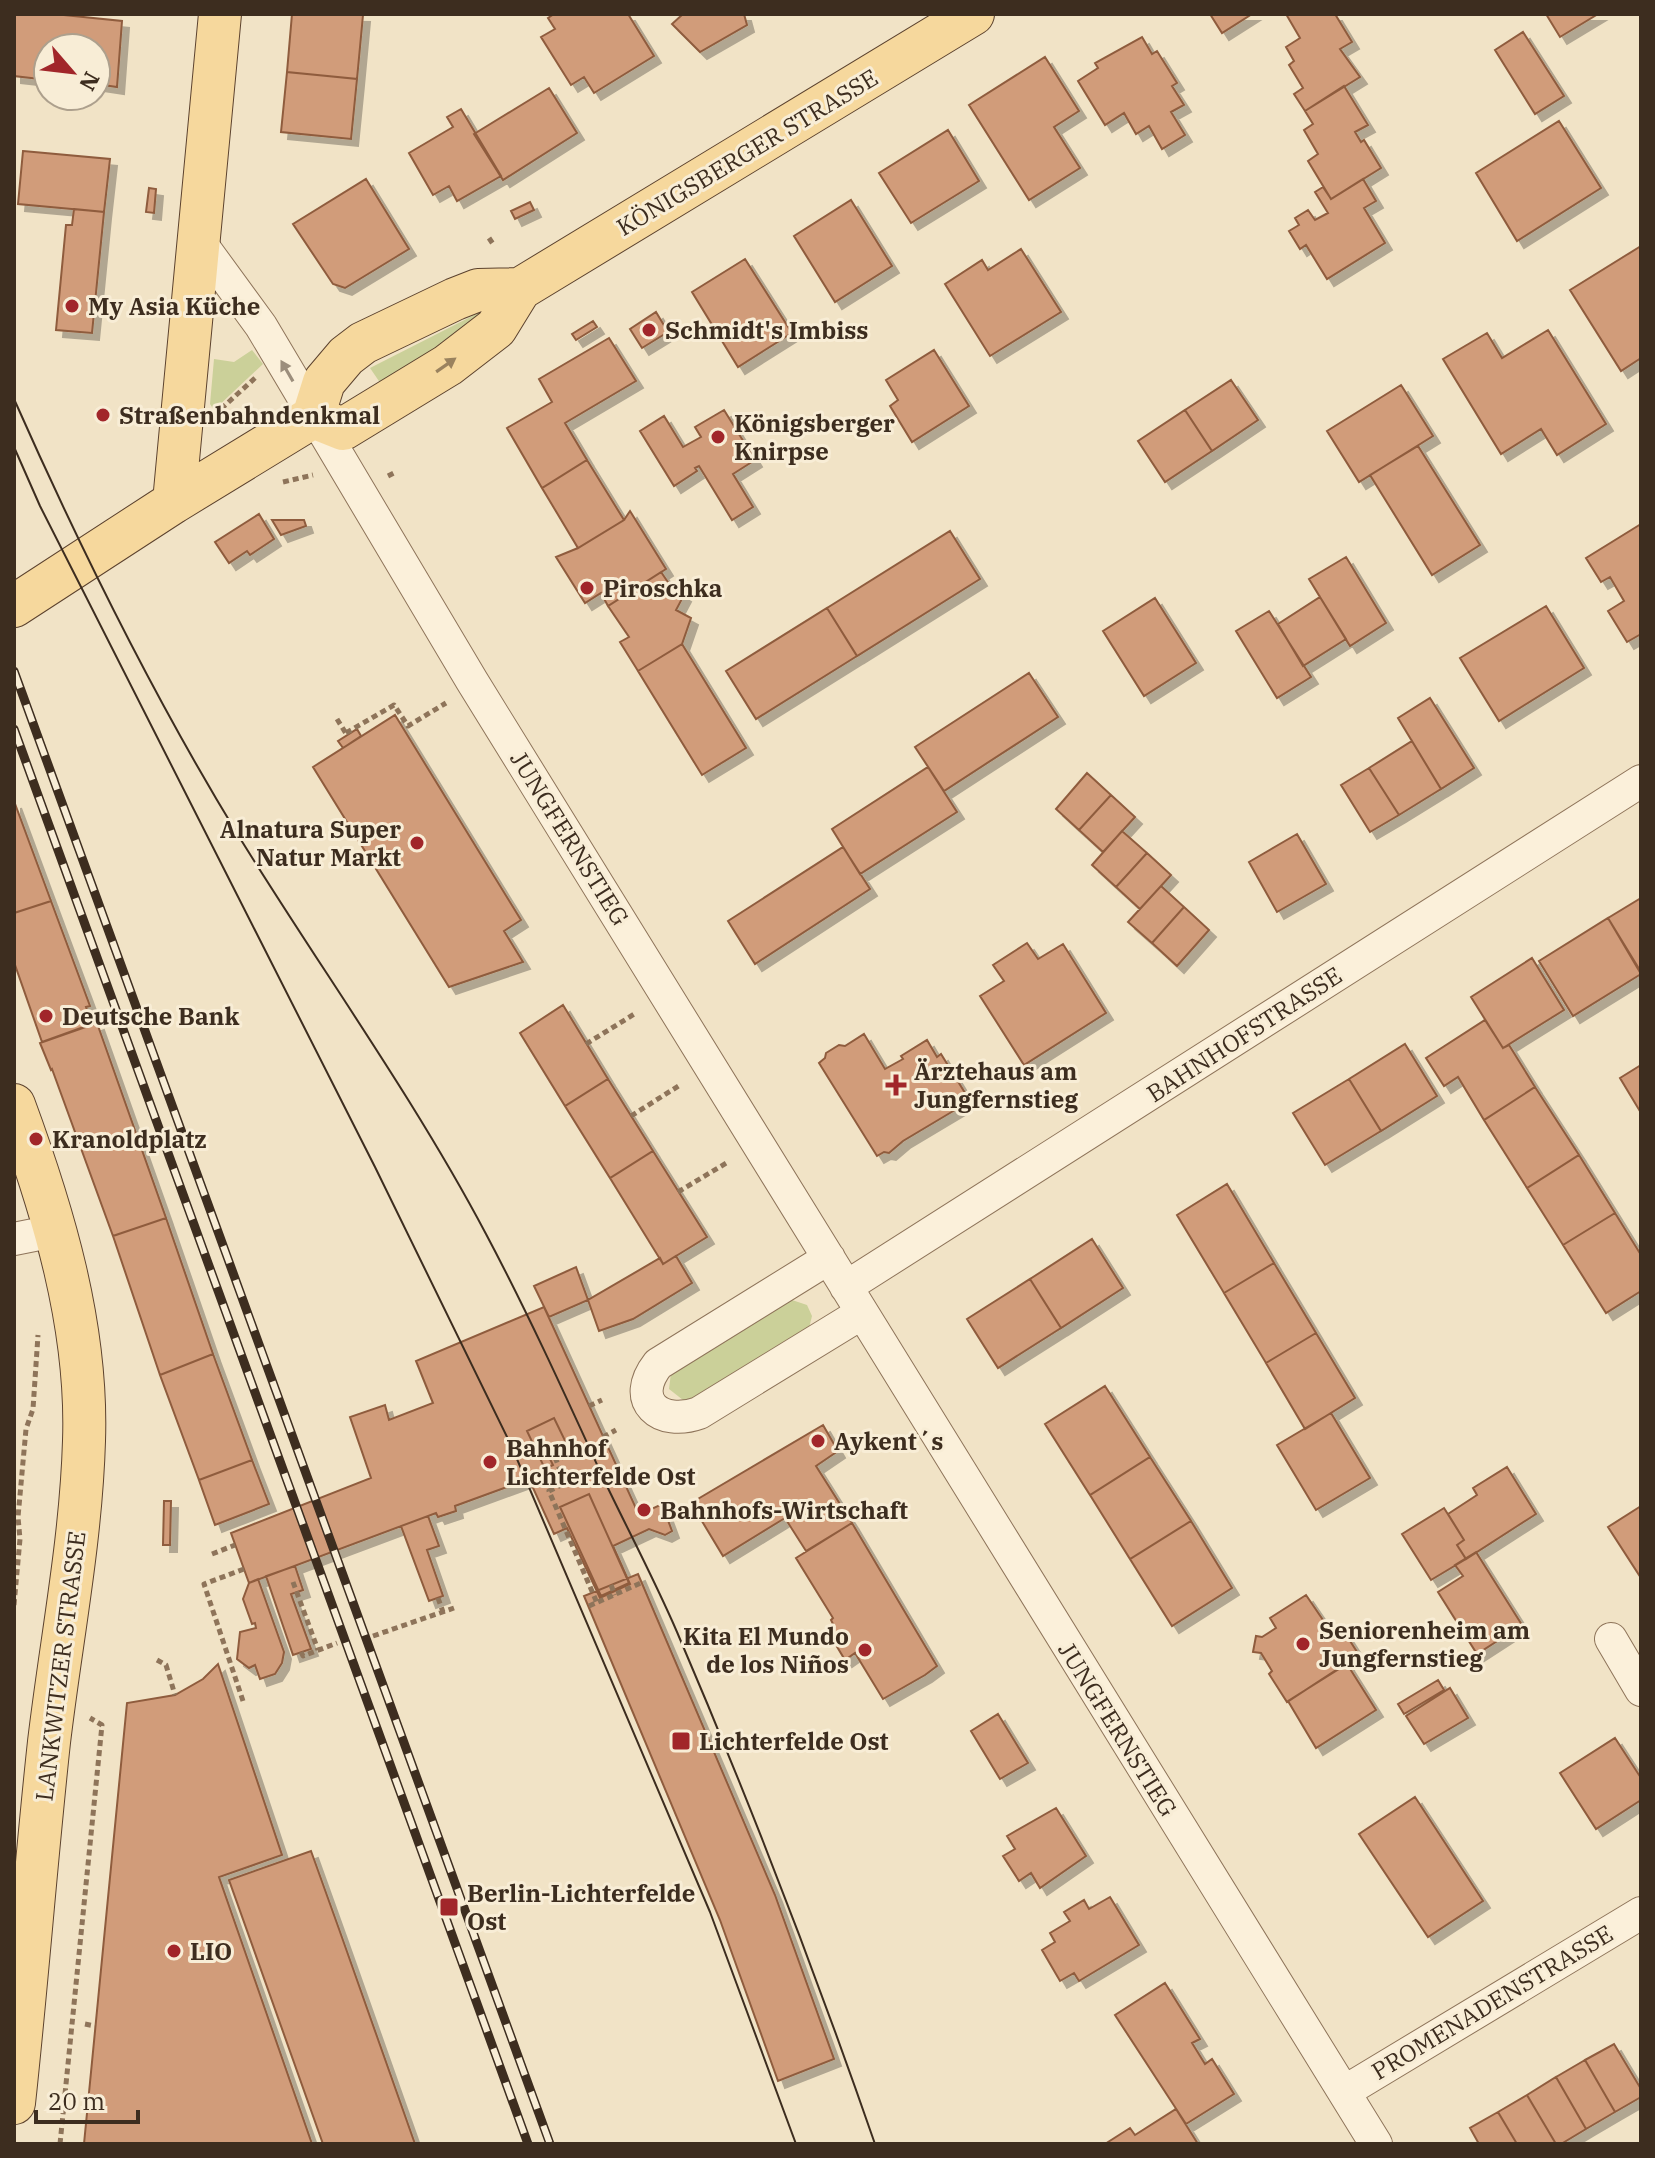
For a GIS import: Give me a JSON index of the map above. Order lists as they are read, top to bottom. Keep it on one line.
{"streets":{"main road":["KÖNIGSBERGER STRASSE","LANKWITZER STRASSE"],"street":["JUNGFERNSTIEG","BAHNHOFSTRASSE","PROMENADENSTRASSE"]},"crossings":[["KÖNIGSBERGER STRASSE","JUNGFERNSTIEG"],["JUNGFERNSTIEG","BAHNHOFSTRASSE"],["JUNGFERNSTIEG","PROMENADENSTRASSE"]],"places":{"other":["My Asia Küche","Schmidt's Imbiss","Straßenbahndenkmal","Königsberger Knirpse","Piroschka","Alnatura Super Natur Markt","Deutsche Bank","Kranoldplatz","Aykent´s","Bahnhof Lichterfelde Ost","Bahnhofs-Wirtschaft","Seniorenheim am Jungfernstieg","Kita El Mundo de los Niños","LIO"],"health":["Ärztehaus am Jungfernstieg"],"transit":["Lichterfelde Ost","Berlin-Lichterfelde Ost"]},"scale_bar":"20 m","north":"bottom right"}
